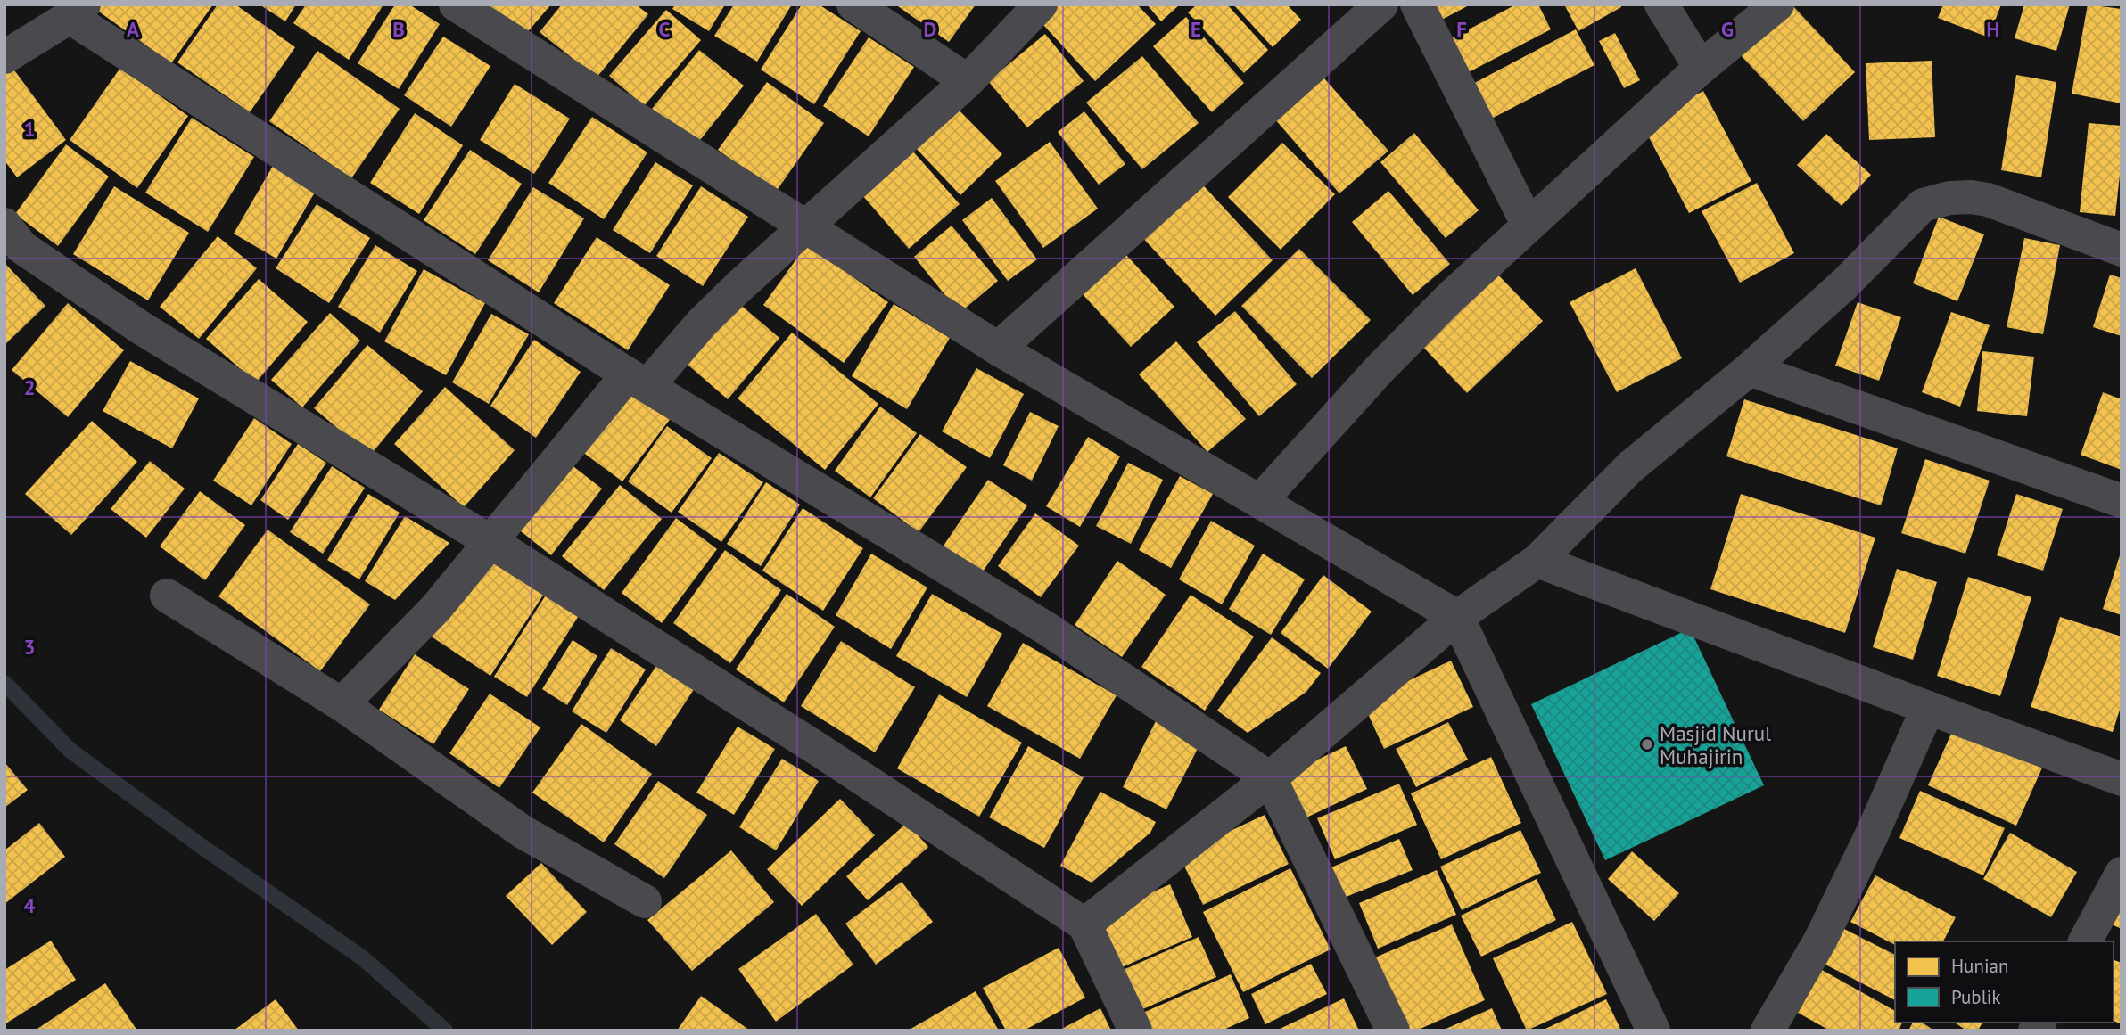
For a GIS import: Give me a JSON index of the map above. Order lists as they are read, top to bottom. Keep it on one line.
{"places":["Masjid Nurul Muhajirin"],"legend":["Hunian","Publik"],"grid":{"columns":["A","B","C","D","E","F","G","H"],"rows":["1","2","3","4"]}}
